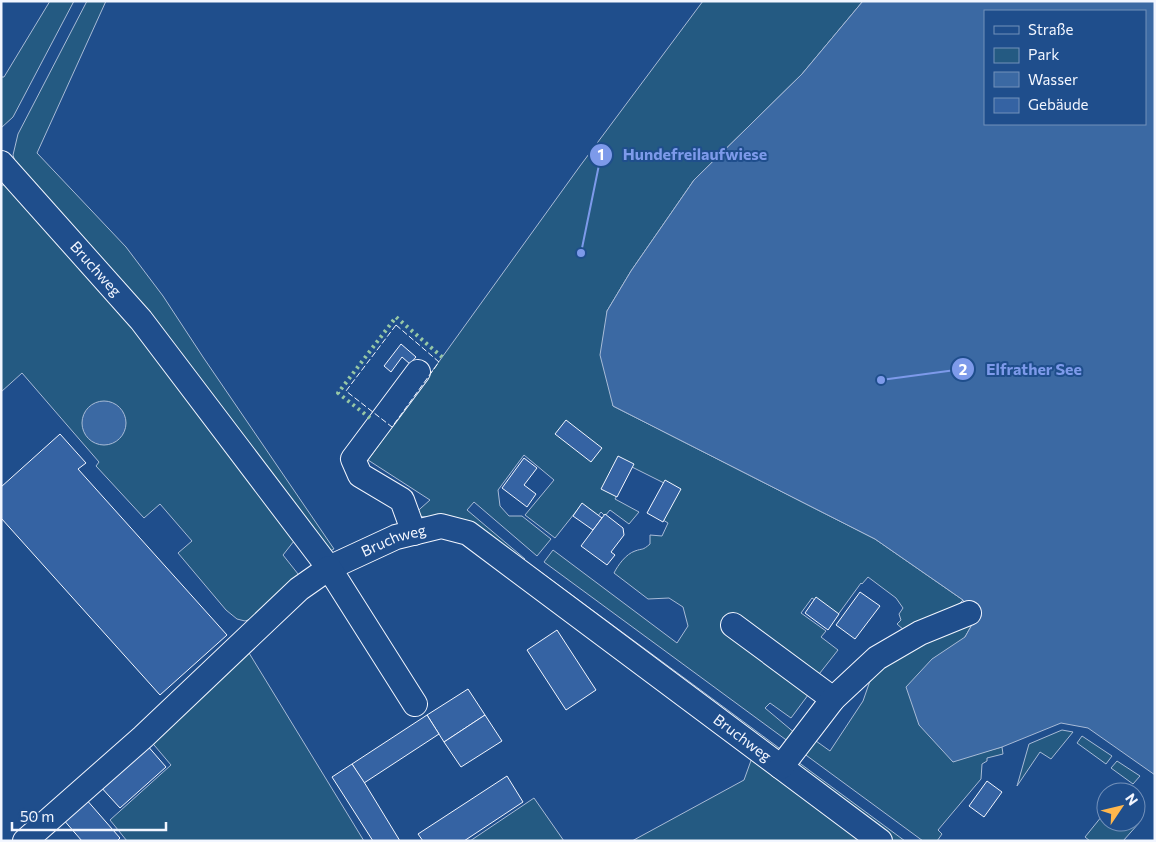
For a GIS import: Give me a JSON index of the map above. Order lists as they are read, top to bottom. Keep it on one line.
{"streets":{"street":["Bruchweg"]},"places":["Hundefreilaufwiese","Elfrather See"],"legend":["Straße","Park","Wasser","Gebäude"],"scale_bar":"50 m","north":"top right"}
